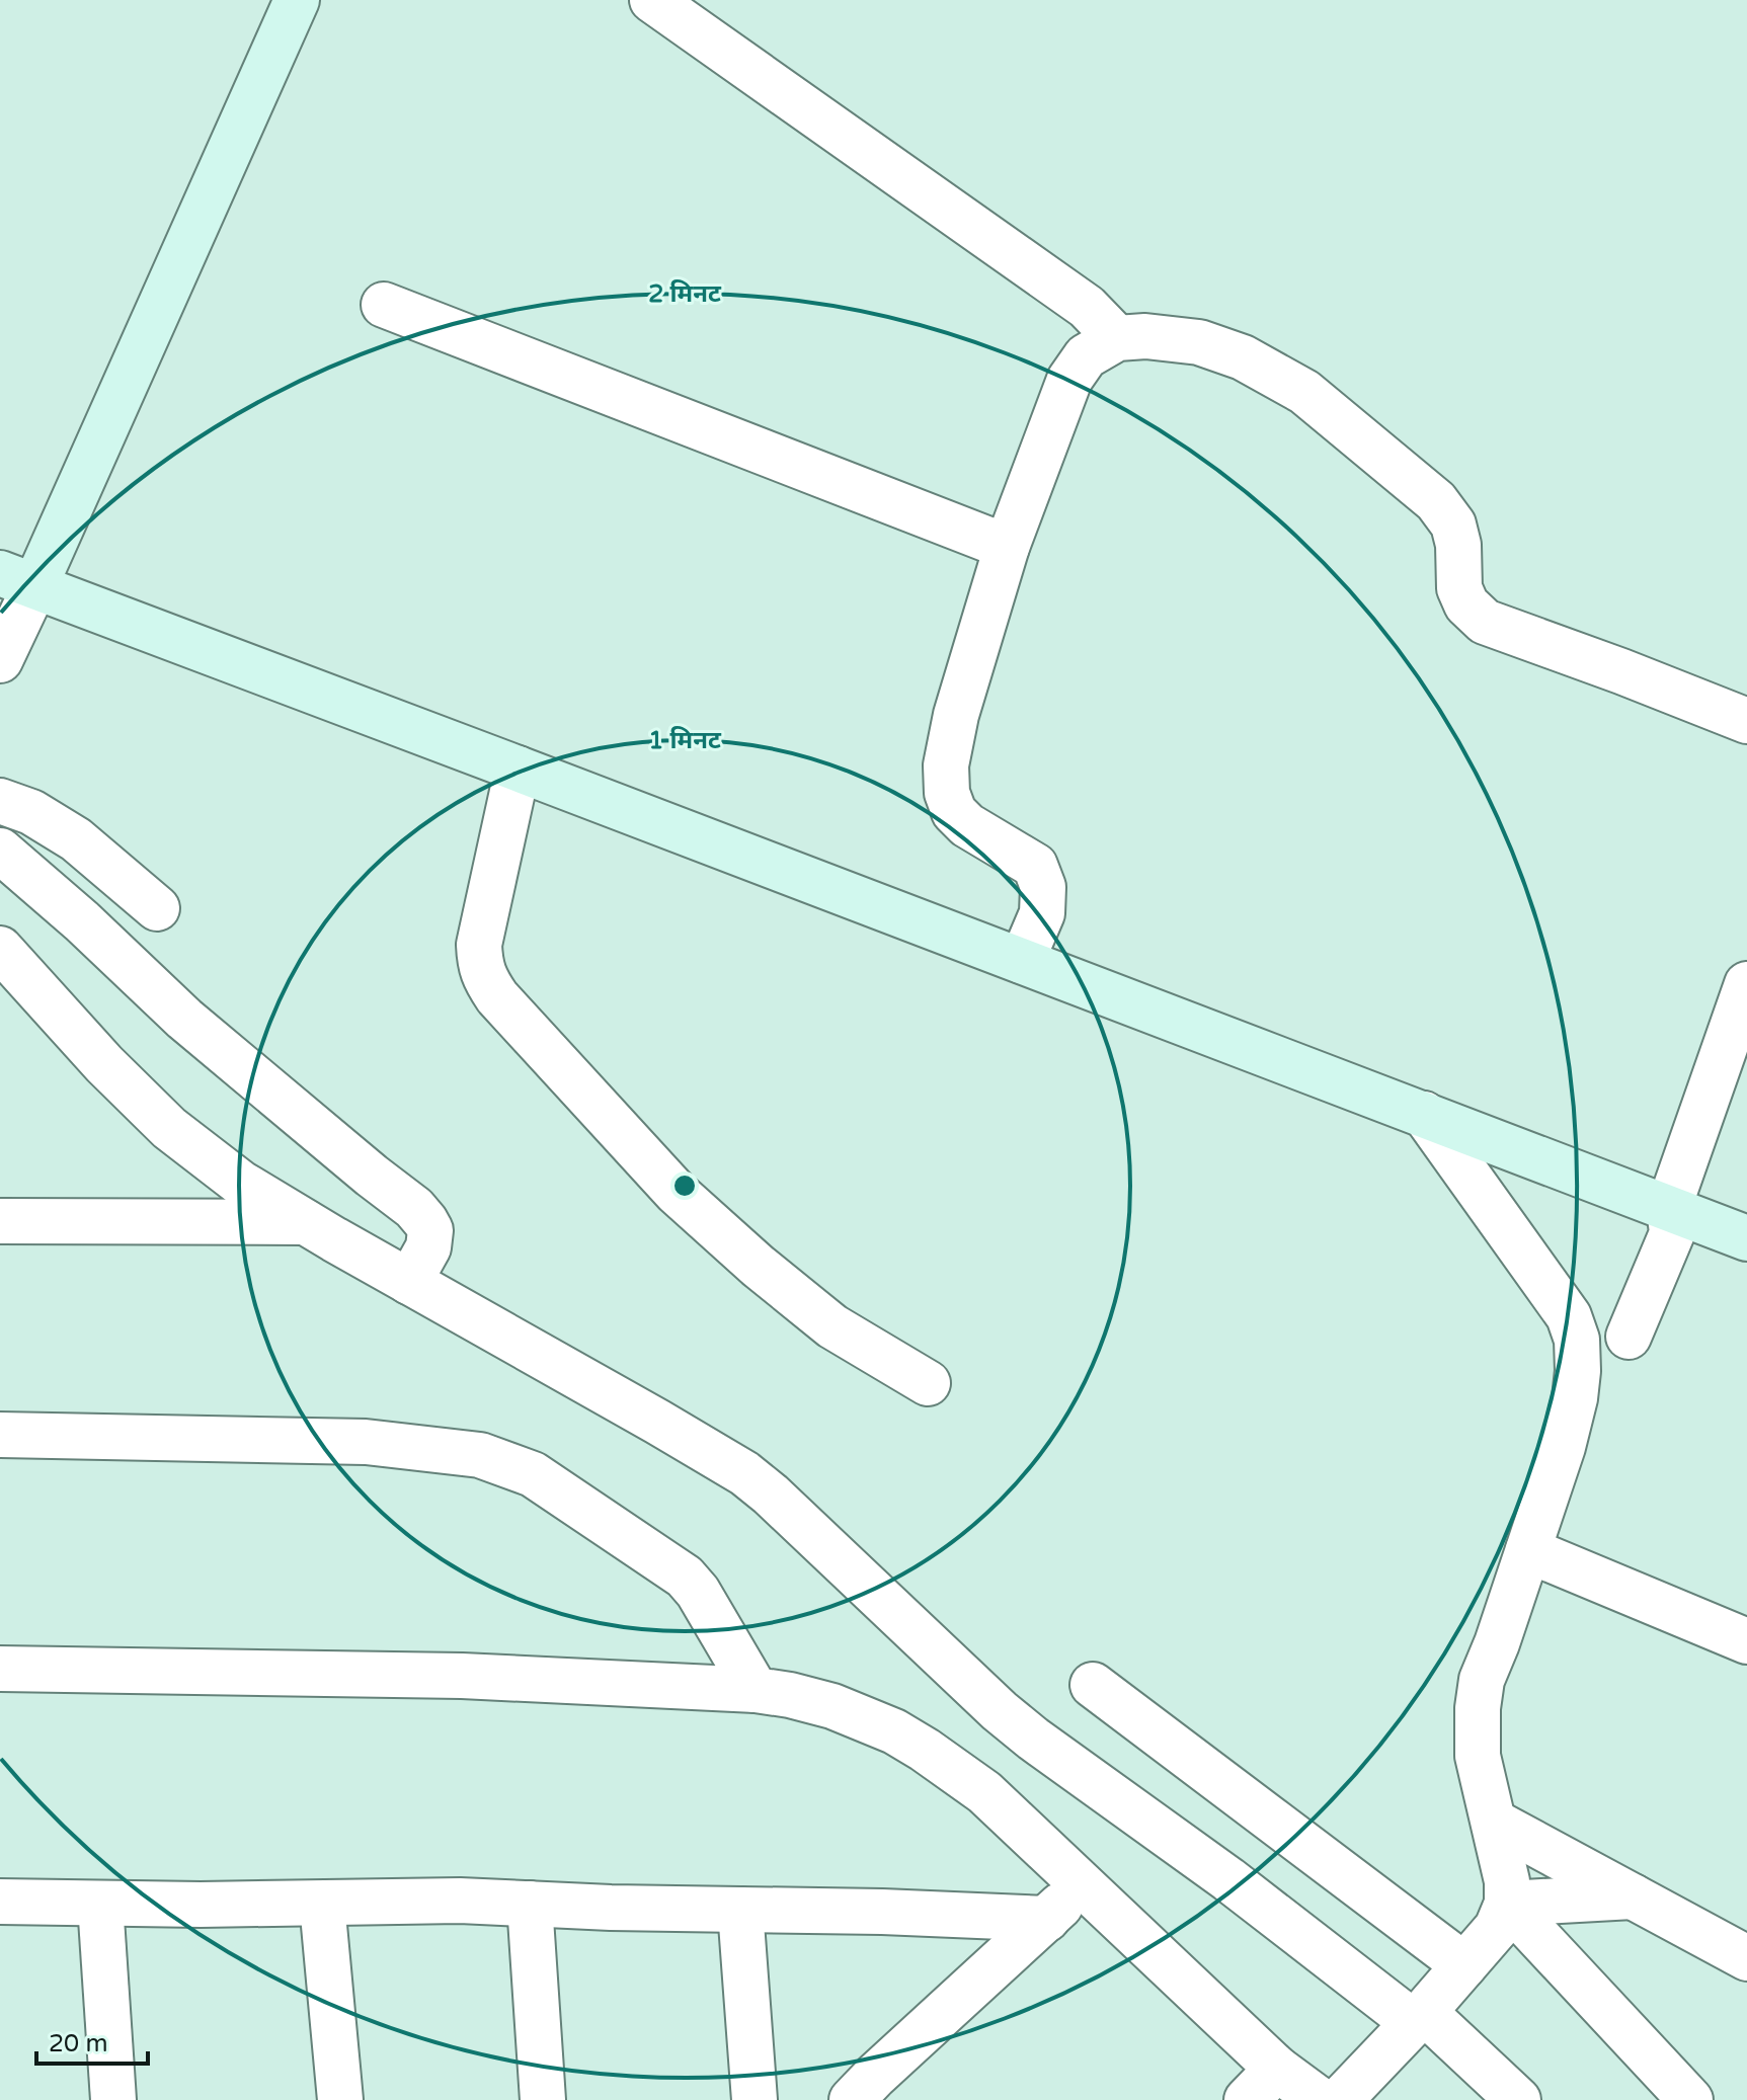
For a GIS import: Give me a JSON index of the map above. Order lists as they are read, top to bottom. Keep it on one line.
{"scale_bar":"20 m","rings":["2 मिनट","1 मिनट"]}
